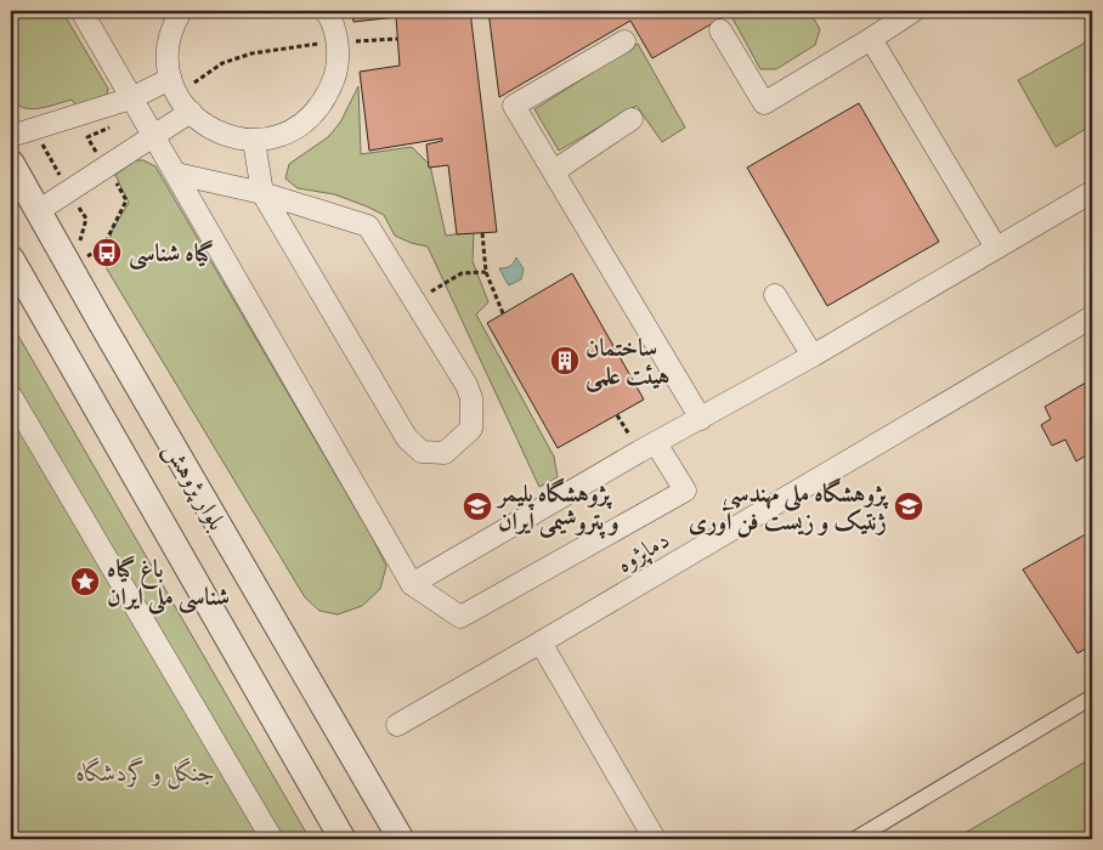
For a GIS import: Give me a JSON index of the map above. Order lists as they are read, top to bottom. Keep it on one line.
{"streets":{"street":["بلوار پژوهش","دماپژوه"]},"parks":["جنگل و گردشگاه"],"places":{"bus stop":["گیاه شناسی"],"building":["ساختمان هیئت علمی"],"school or university":["پژوهشگاه پلیمر و پتروشیمی ایران","پژوهشگاه ملی مهندسی ژنتیک و زیست فن آوری"],"place":["باغ گیاه‌ شناسی ملی ایران"]}}
